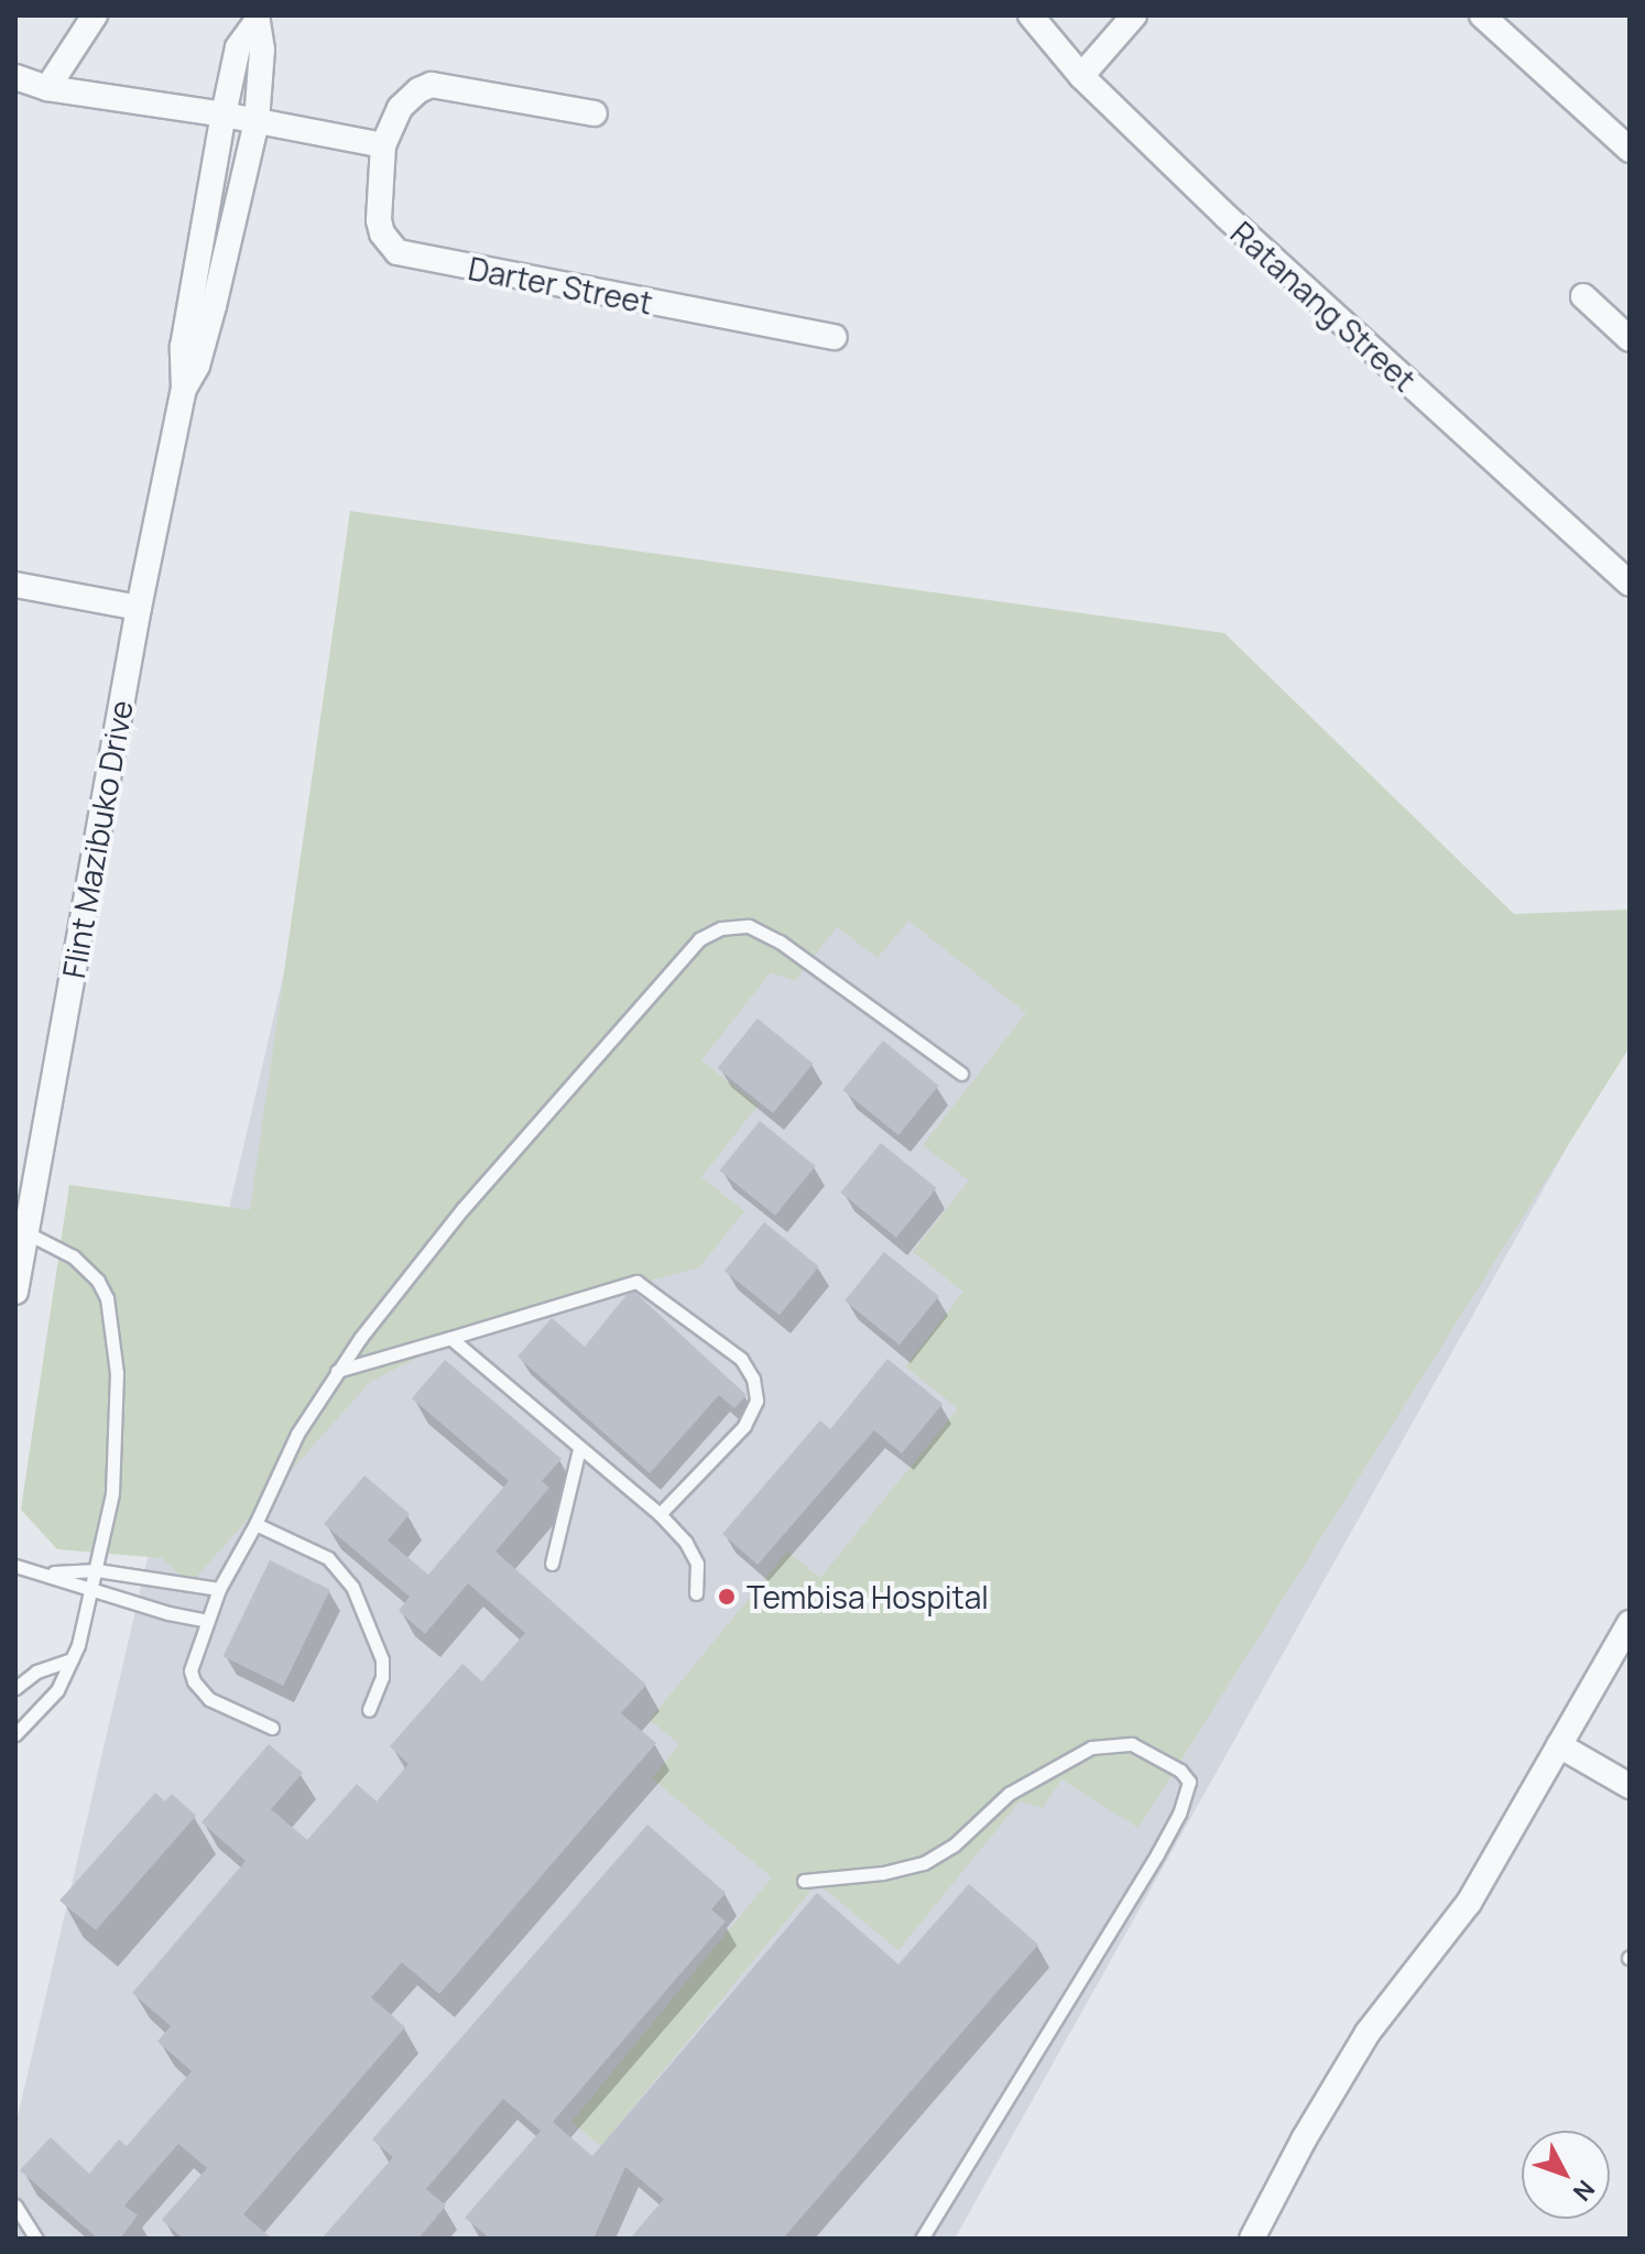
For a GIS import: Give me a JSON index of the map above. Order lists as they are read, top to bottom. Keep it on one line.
{"streets":{"street":["Darter Street","Ratanang Street","Flint Mazibuko Drive"]},"places":["Tembisa Hospital"],"north":"bottom right"}
